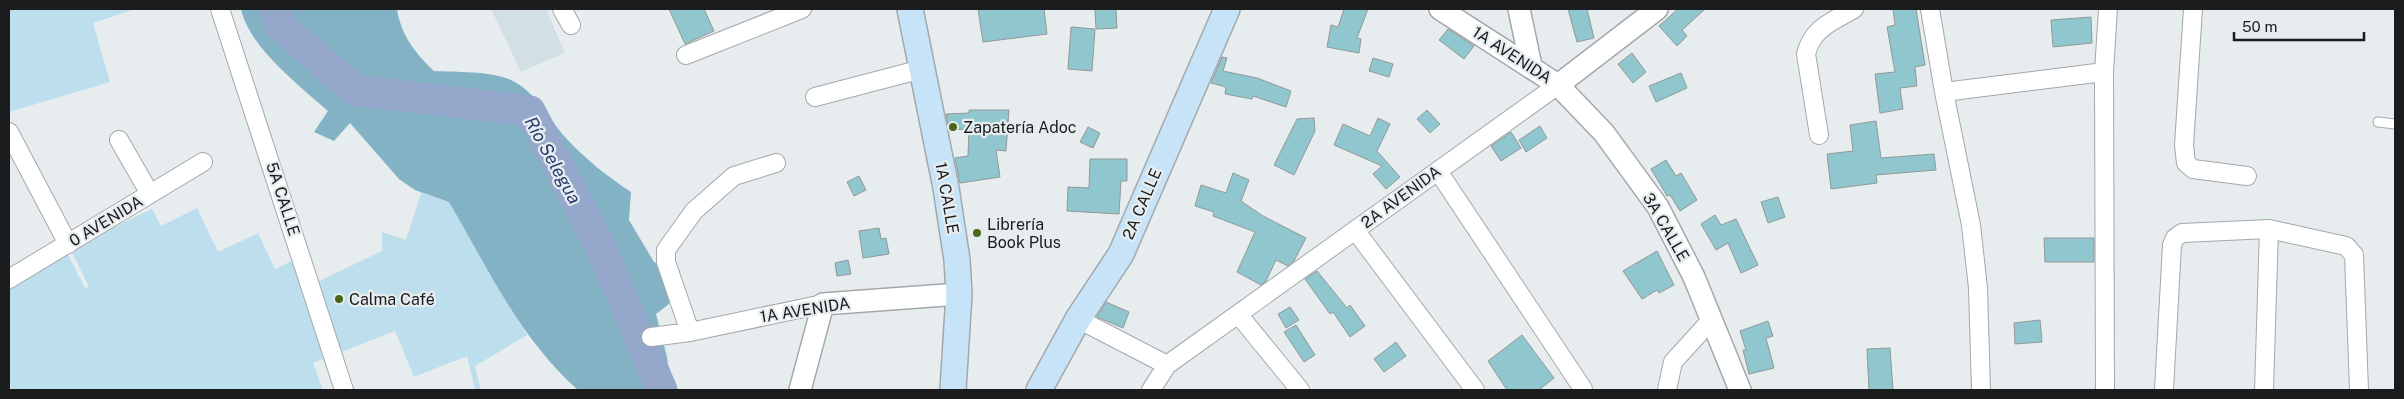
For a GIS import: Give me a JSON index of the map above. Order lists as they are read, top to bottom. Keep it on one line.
{"streets":{"main road":["1A CALLE","2A CALLE"],"street":["1A AVENIDA","2A AVENIDA","5A CALLE","0 AVENIDA","3A CALLE"]},"crossings":[["1A AVENIDA","2A AVENIDA"],["1A AVENIDA","1A CALLE"],["1A AVENIDA","3A CALLE"],["2A AVENIDA","3A CALLE"]],"water":["Río Selegua"],"places":["Zapatería Adoc","Librería Book Plus","Calma Café"],"scale_bar":"50 m"}
